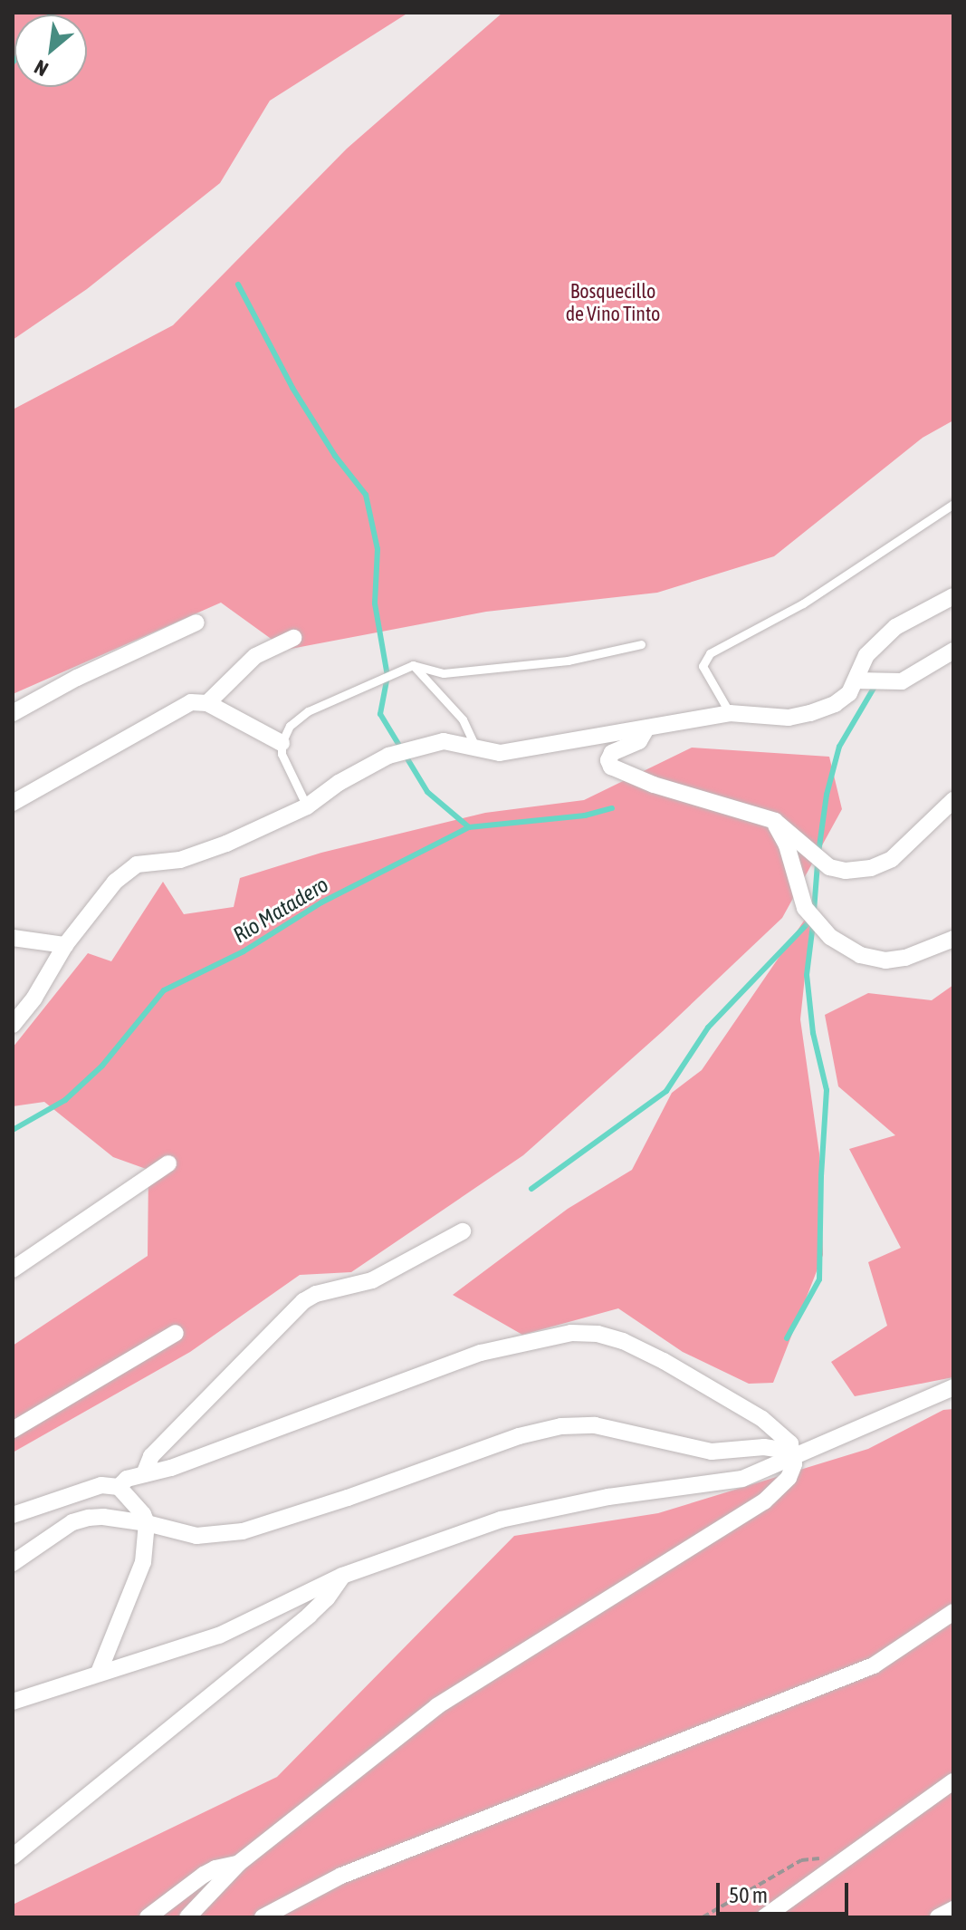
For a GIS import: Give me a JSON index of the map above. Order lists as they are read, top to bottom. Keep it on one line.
{"water":["Río Matadero"],"parks":["Bosquecillo de Vino Tinto"],"scale_bar":"50 m","north":"bottom left"}
